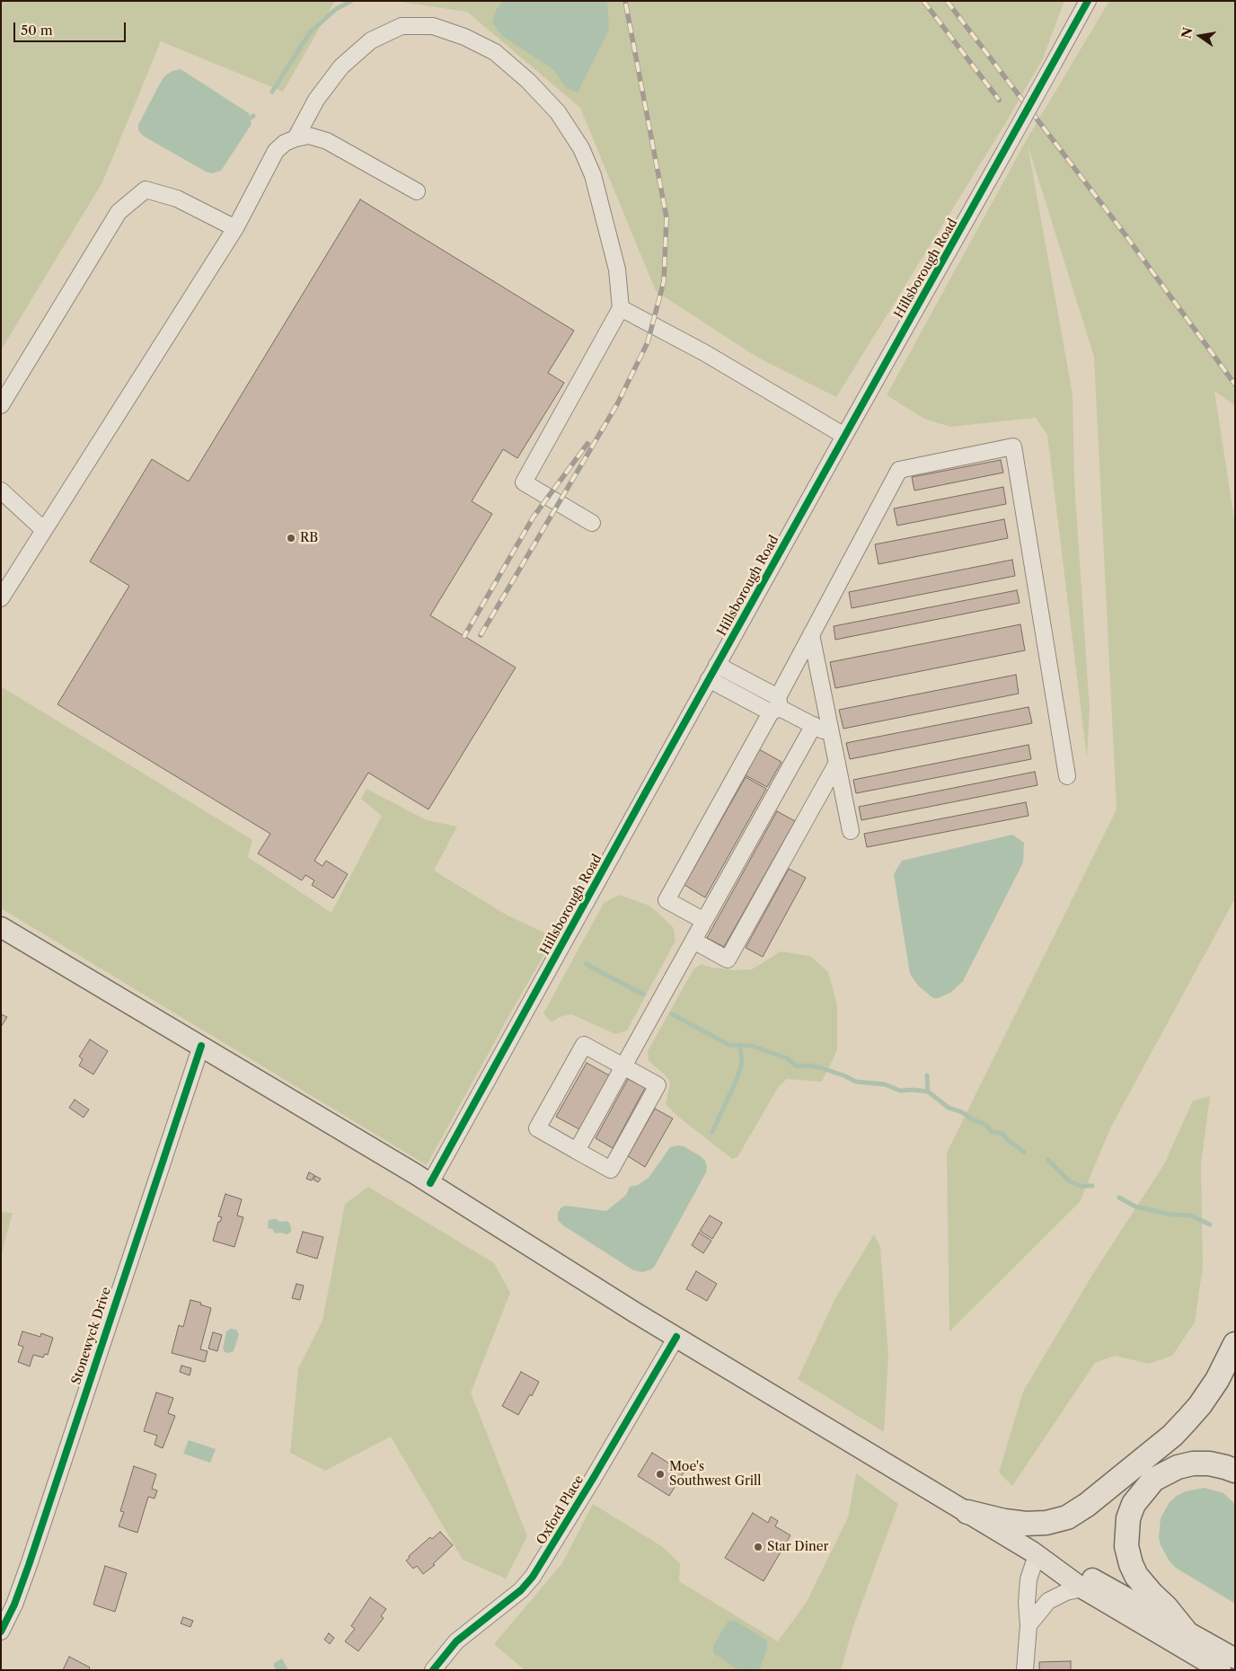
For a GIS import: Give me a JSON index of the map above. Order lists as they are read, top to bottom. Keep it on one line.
{"streets":{"street":["Hillsborough Road","Stonewyck Drive","Oxford Place"]},"places":["RB","Moe's Southwest Grill","Star Diner"],"scale_bar":"50 m","north":"left"}
